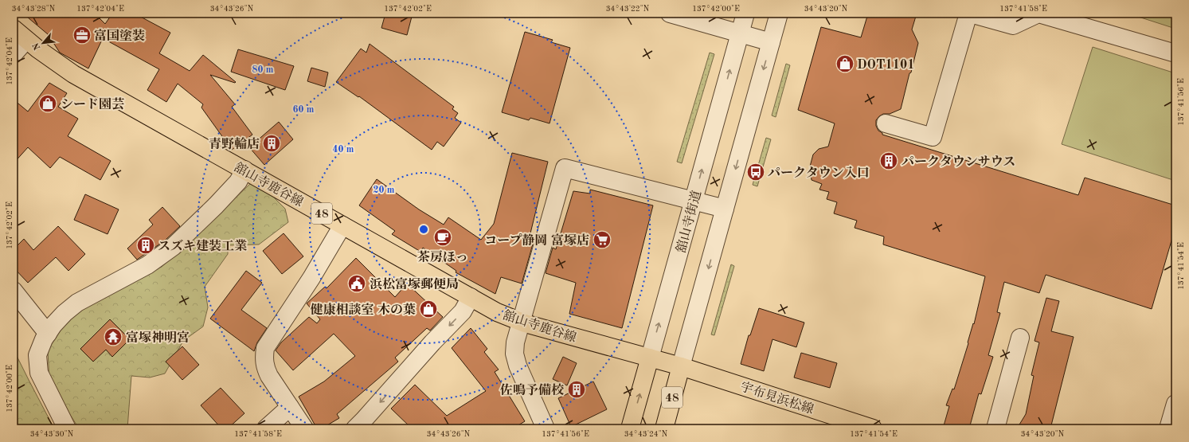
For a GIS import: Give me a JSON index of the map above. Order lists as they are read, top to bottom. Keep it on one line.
{"streets":{"main road":["舘山寺鹿谷線","48","舘山寺街道","宇布見浜松線"]},"crossings":[["舘山寺鹿谷線","48"],["舘山寺鹿谷線","舘山寺街道"],["舘山寺鹿谷線","宇布見浜松線"],["48","宇布見浜松線"]],"places":{"office":["富国塗装"],"shop":["DOT1101","シード園芸","健康相談室 木の葉"],"building":["青野輪店","パークタウンサウス","スズキ建装工業","佐鳴予備校"],"bus stop":["パークタウン入口"],"cafe":["茶房ほっ"],"supermarket":["コープ静岡 富塚店"],"public building":["浜松富塚郵便局"],"temple":["富塚神明宮"]},"north":"bottom left","coordinates":["34°43'28\"N","137°42'04\"E","34°43'26\"N","137°42'02\"E","34°43'22\"N","137°42'00\"E","34°43'20\"N","137°41'58\"E","137°41'56\"E","137°41'54\"E","34°43'30\"N","34°43'24\"N"],"rings":["80 m","60 m","40 m","20 m"]}
